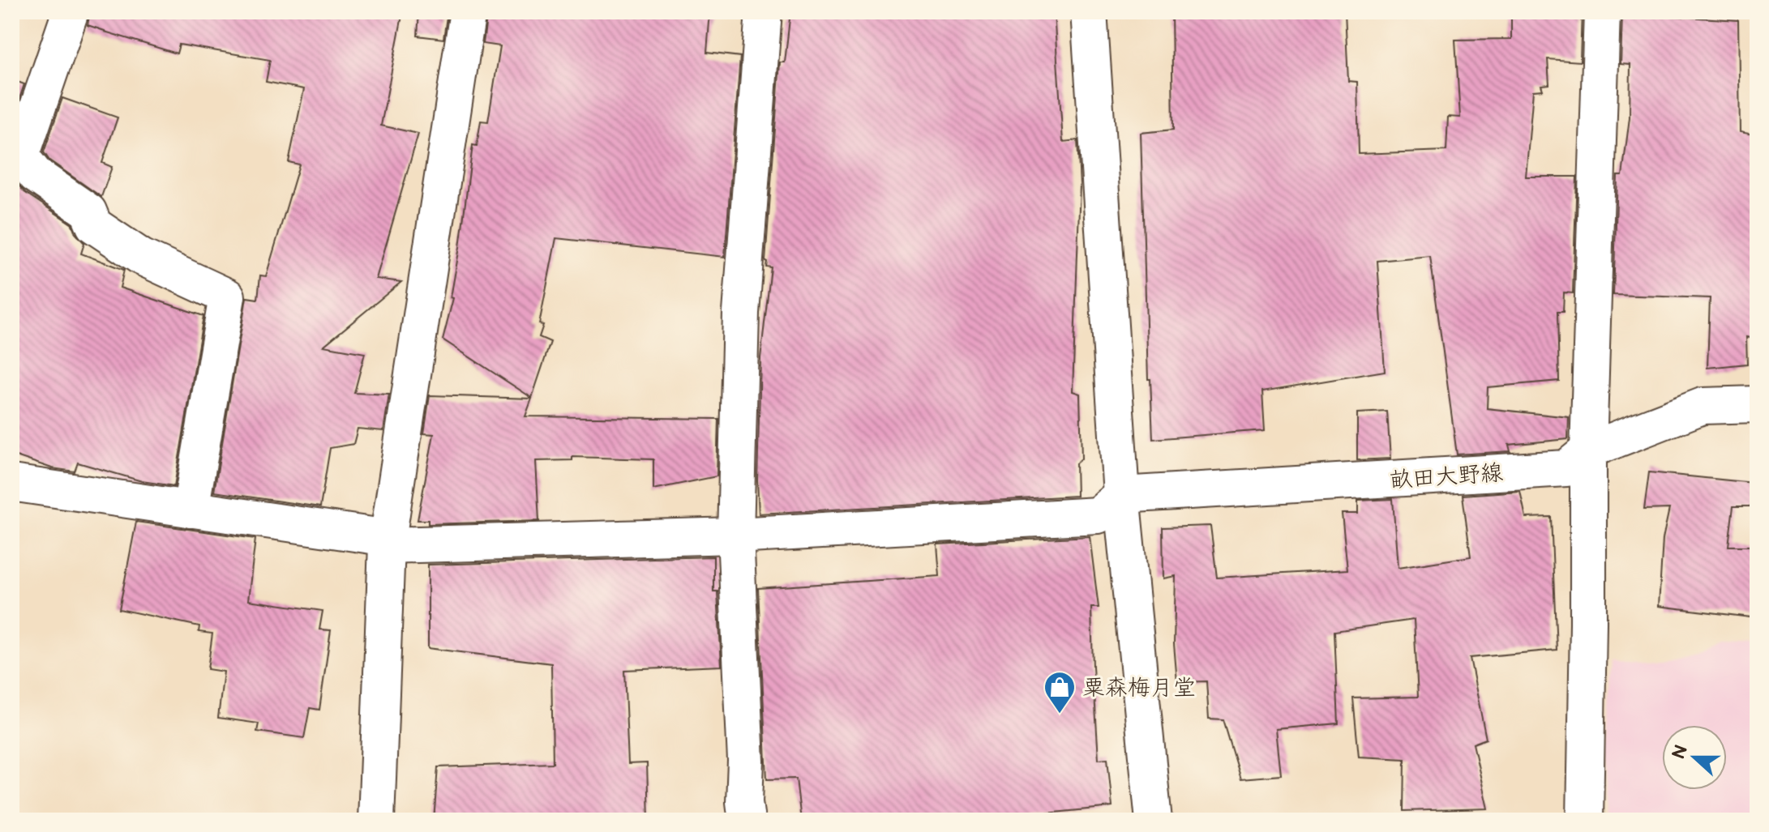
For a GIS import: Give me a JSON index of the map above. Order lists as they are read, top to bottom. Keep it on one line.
{"streets":{"street":["畝田大野線"]},"places":{"shop":["粟森梅月堂"]},"north":"left"}
